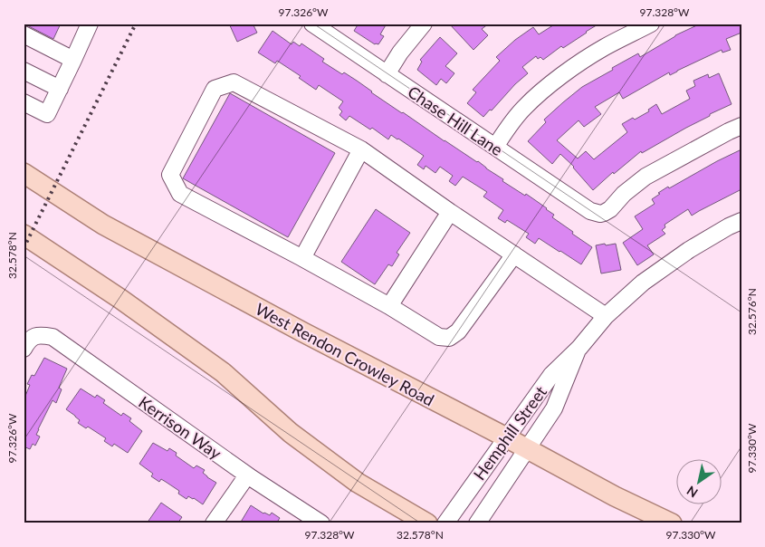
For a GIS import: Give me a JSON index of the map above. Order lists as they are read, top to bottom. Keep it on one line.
{"streets":{"main road":["West Rendon Crowley Road"],"street":["Chase Hill Lane","Kerrison Way","Hemphill Street"]},"crossings":[["West Rendon Crowley Road","Hemphill Street"]],"north":"bottom left","coordinates":["97.326°W","97.328°W","32.578°N","32.576°N","97.330°W"]}
